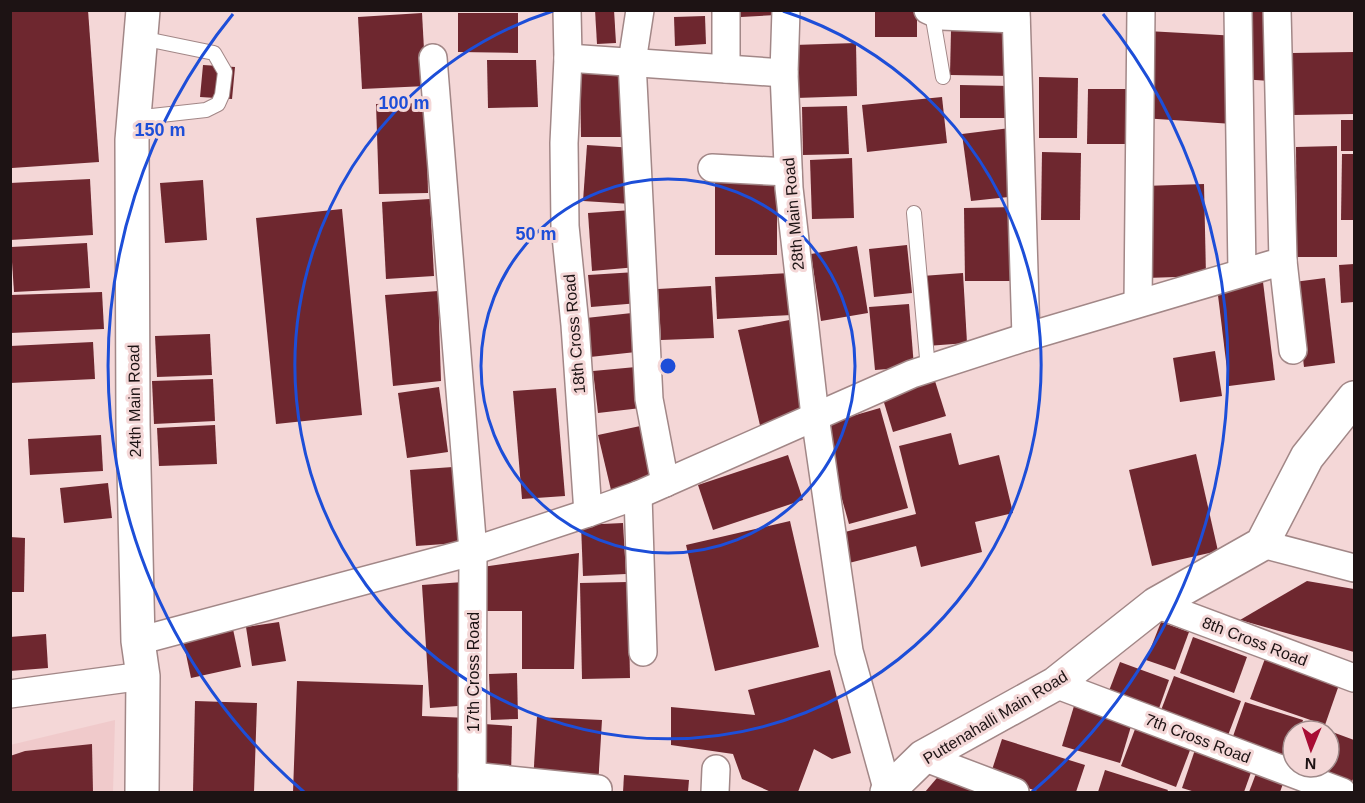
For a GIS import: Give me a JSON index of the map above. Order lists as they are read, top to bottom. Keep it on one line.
{"streets":{"street":["28th Main Road","18th Cross Road","24th Main Road","8th Cross Road","17th Cross Road","Puttenahalli Main Road","7th Cross Road"]},"crossings":[["28th Main Road","Puttenahalli Main Road"],["8th Cross Road","Puttenahalli Main Road"],["Puttenahalli Main Road","7th Cross Road"]],"north":"bottom","rings":["100 m","150 m","50 m"]}
